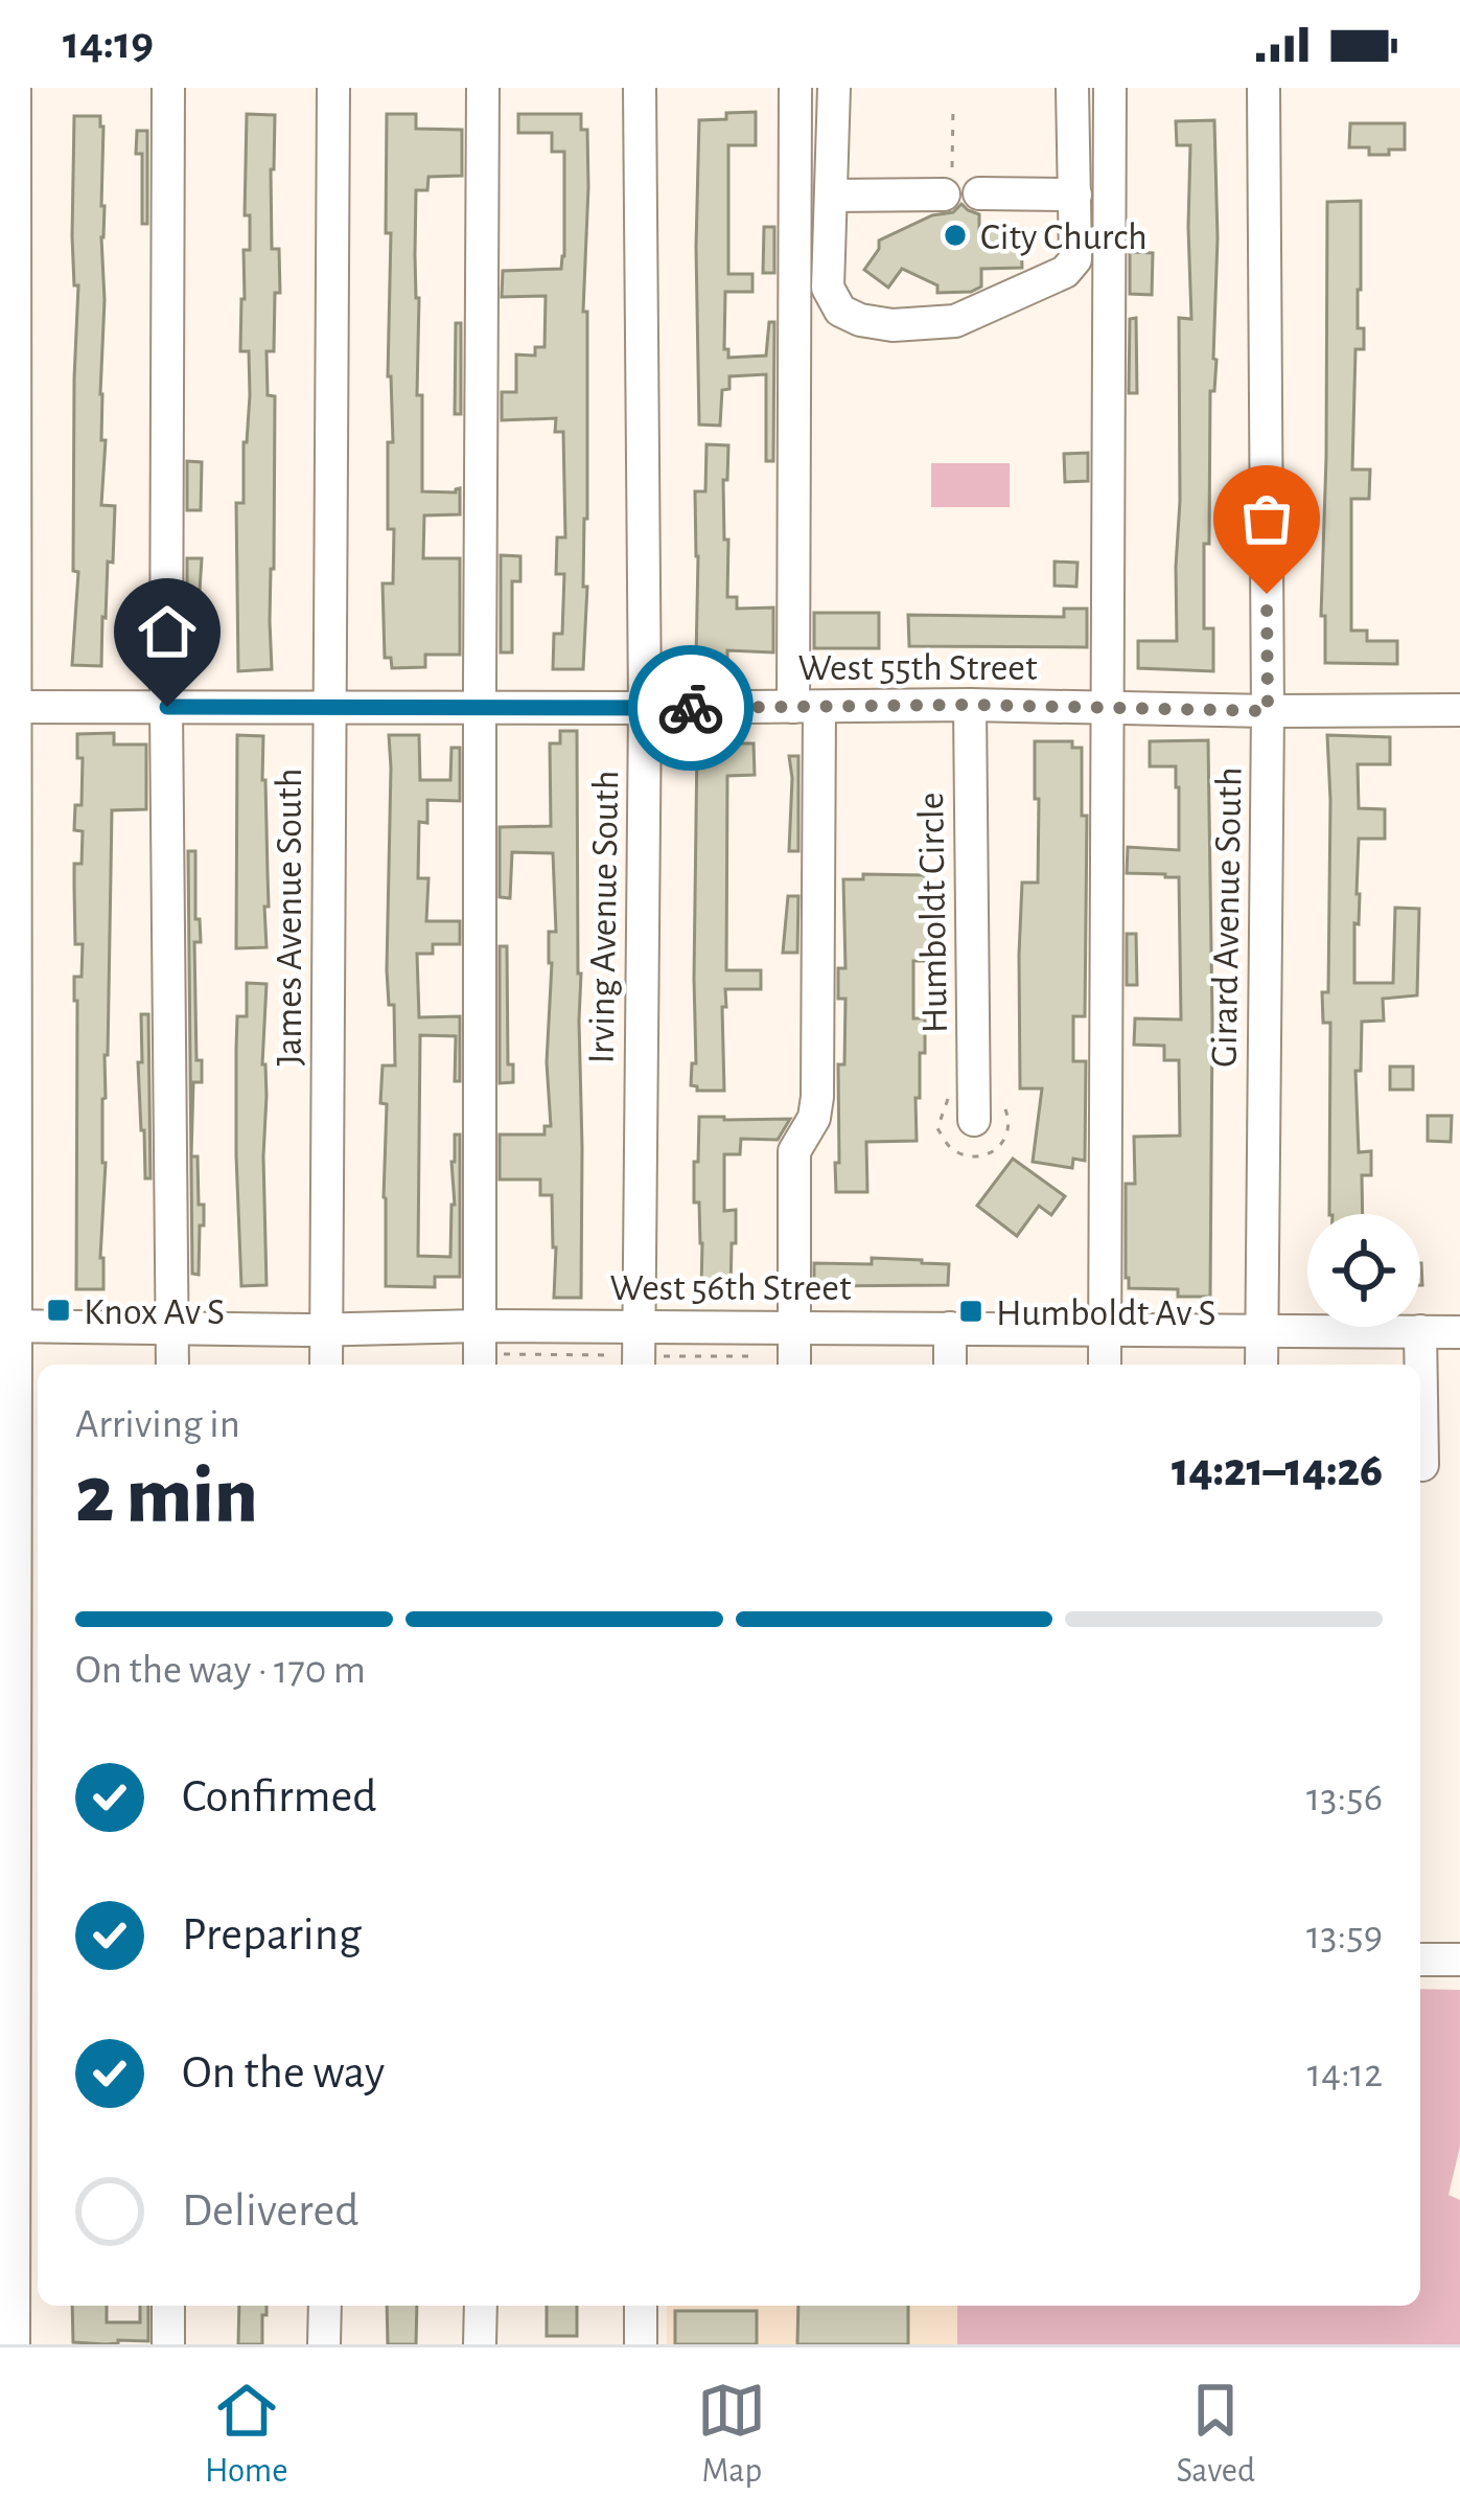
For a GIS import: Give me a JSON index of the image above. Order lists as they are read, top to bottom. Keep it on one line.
{"streets":{"street":["West 55th Street","Humboldt Circle","James Avenue South","Irving Avenue South","Girard Avenue South","West 56th Street"]},"crossings":[["West 55th Street","Humboldt Circle"],["West 55th Street","James Avenue South"],["West 55th Street","Irving Avenue South"],["West 55th Street","Girard Avenue South"],["James Avenue South","West 56th Street"],["Irving Avenue South","West 56th Street"],["Girard Avenue South","West 56th Street"]],"places":{"other":["City Church"],"transit":["Knox Av S","Humboldt Av S"]},"page":{"status":"14:19","heading":["2 min","Arriving in","14:21–14:26"],"bar":"On the way · 170 m","list":[["Confirmed","13:56"],["Preparing","13:59"],["On the way","14:12"],"Delivered"],"tabs":["Home","Map","Saved"]}}
